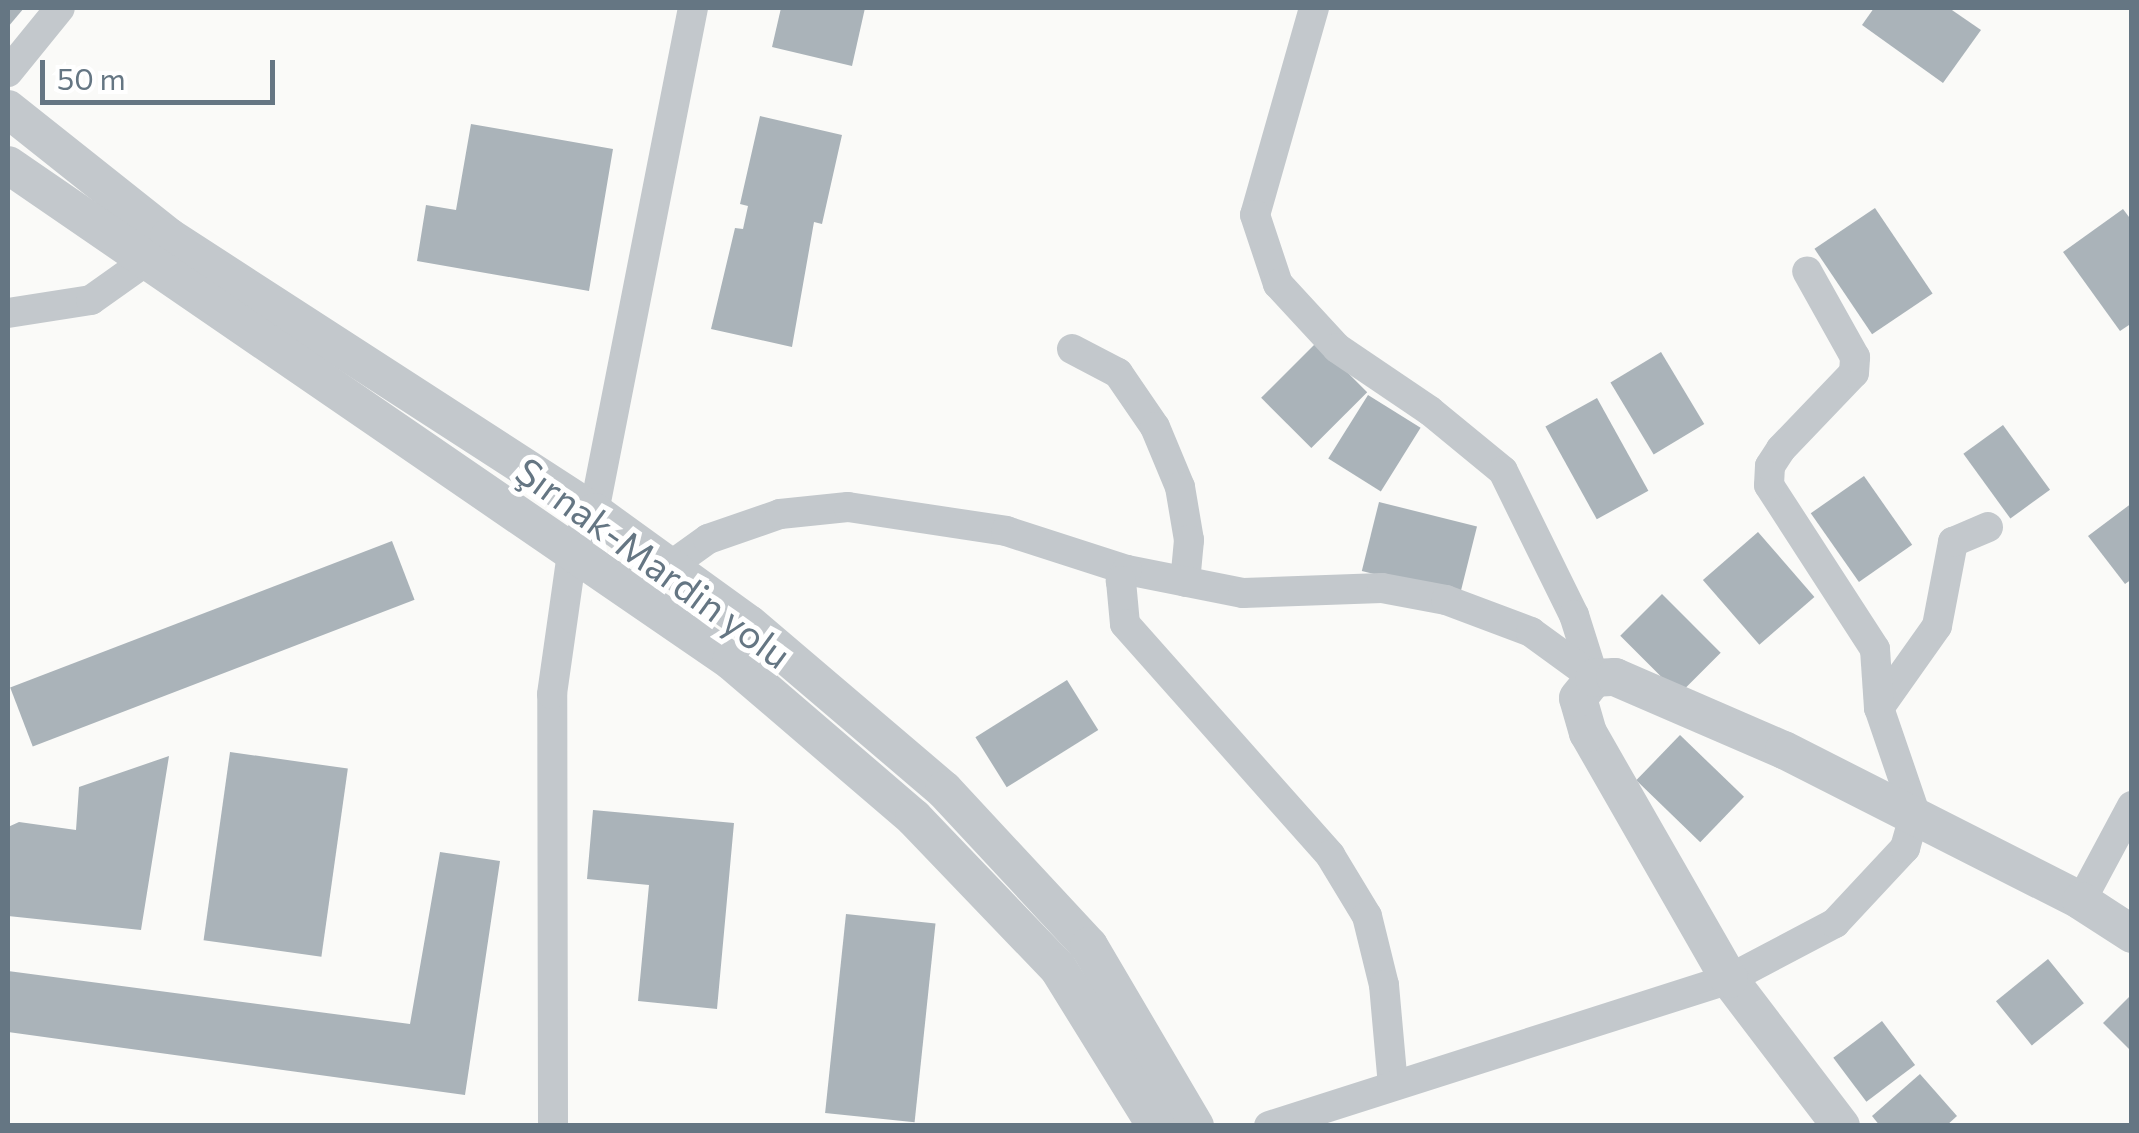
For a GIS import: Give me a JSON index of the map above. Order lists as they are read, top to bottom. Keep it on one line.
{"streets":{"street":["Şırnak-Mardin yolu"]},"scale_bar":"50 m"}
